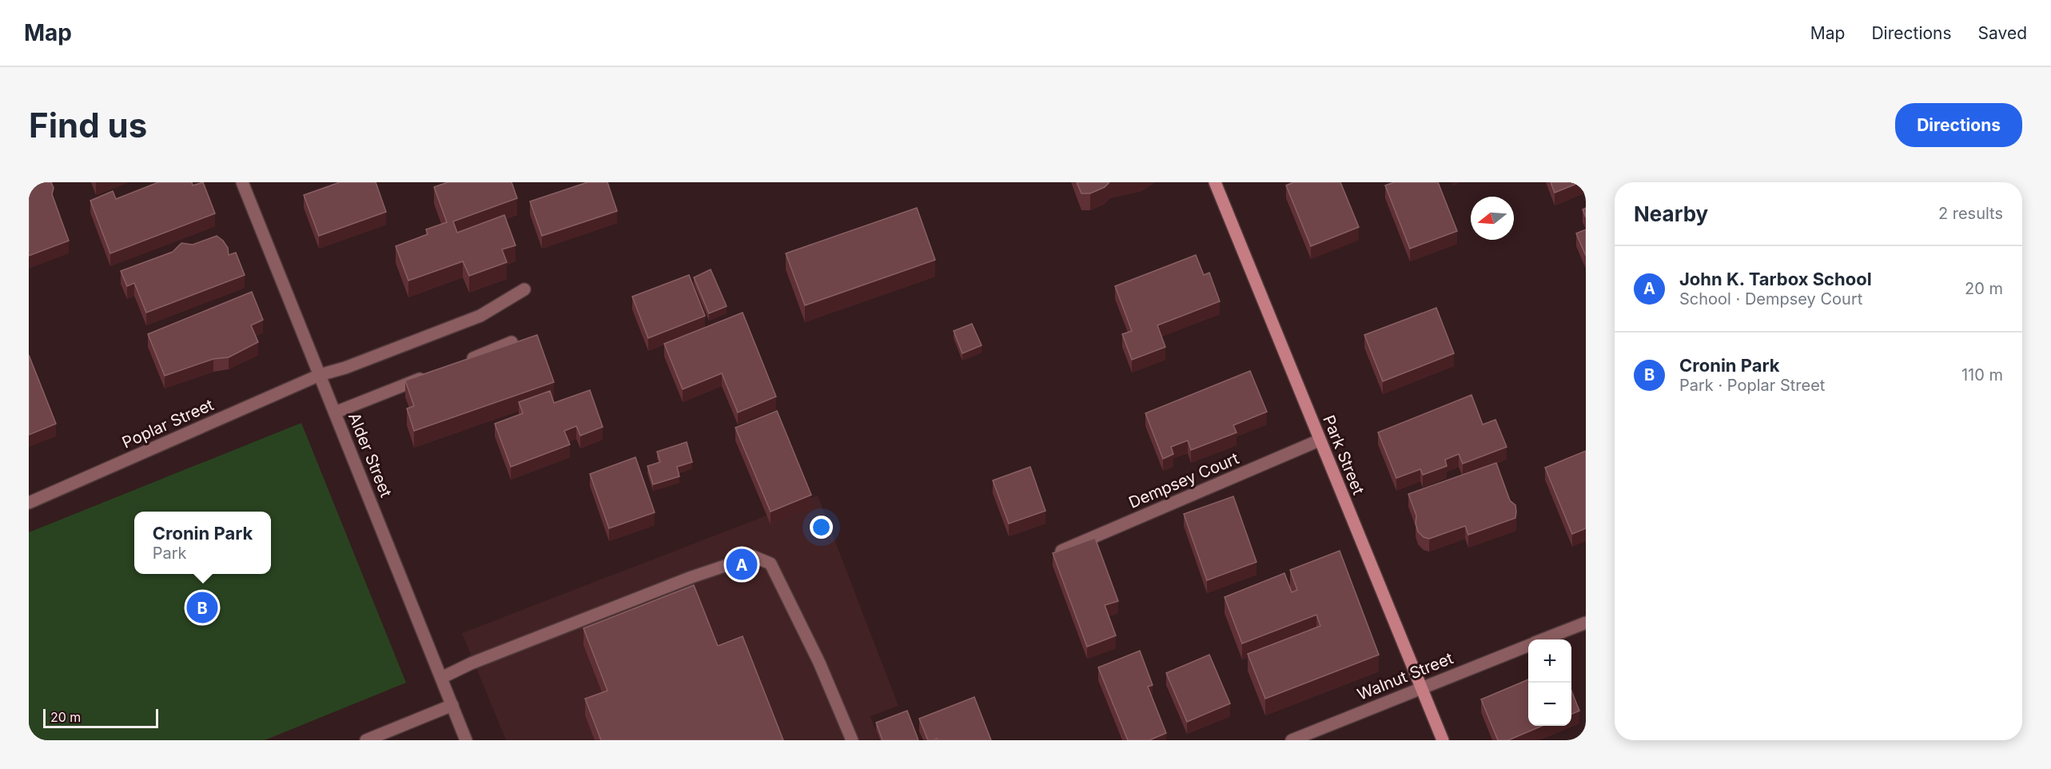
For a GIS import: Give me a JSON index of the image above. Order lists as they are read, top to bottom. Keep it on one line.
{"streets":{"main road":["Park Street"],"street":["Poplar Street","Alder Street","Dempsey Court","Walnut Street"]},"crossings":[["Poplar Street","Alder Street"],["Park Street","Dempsey Court"],["Park Street","Walnut Street"]],"scale_bar":"20 m","north":"left","page":{"header":"Map","nav":["Map","Directions","Saved"],"buttons":"Directions","title":"Find us","heading":["Nearby","2 results"],"list":[{"mark":"A","name":"John K. Tarbox School","note":"School · Dempsey Court","value":"20 m"},{"mark":"B","name":"Cronin Park","note":"Park · Poplar Street","value":"110 m"}],"popup":["Cronin Park","Park"],"pins":["A","B"],"map_buttons":["+","−"],"scale":"20 m"}}
